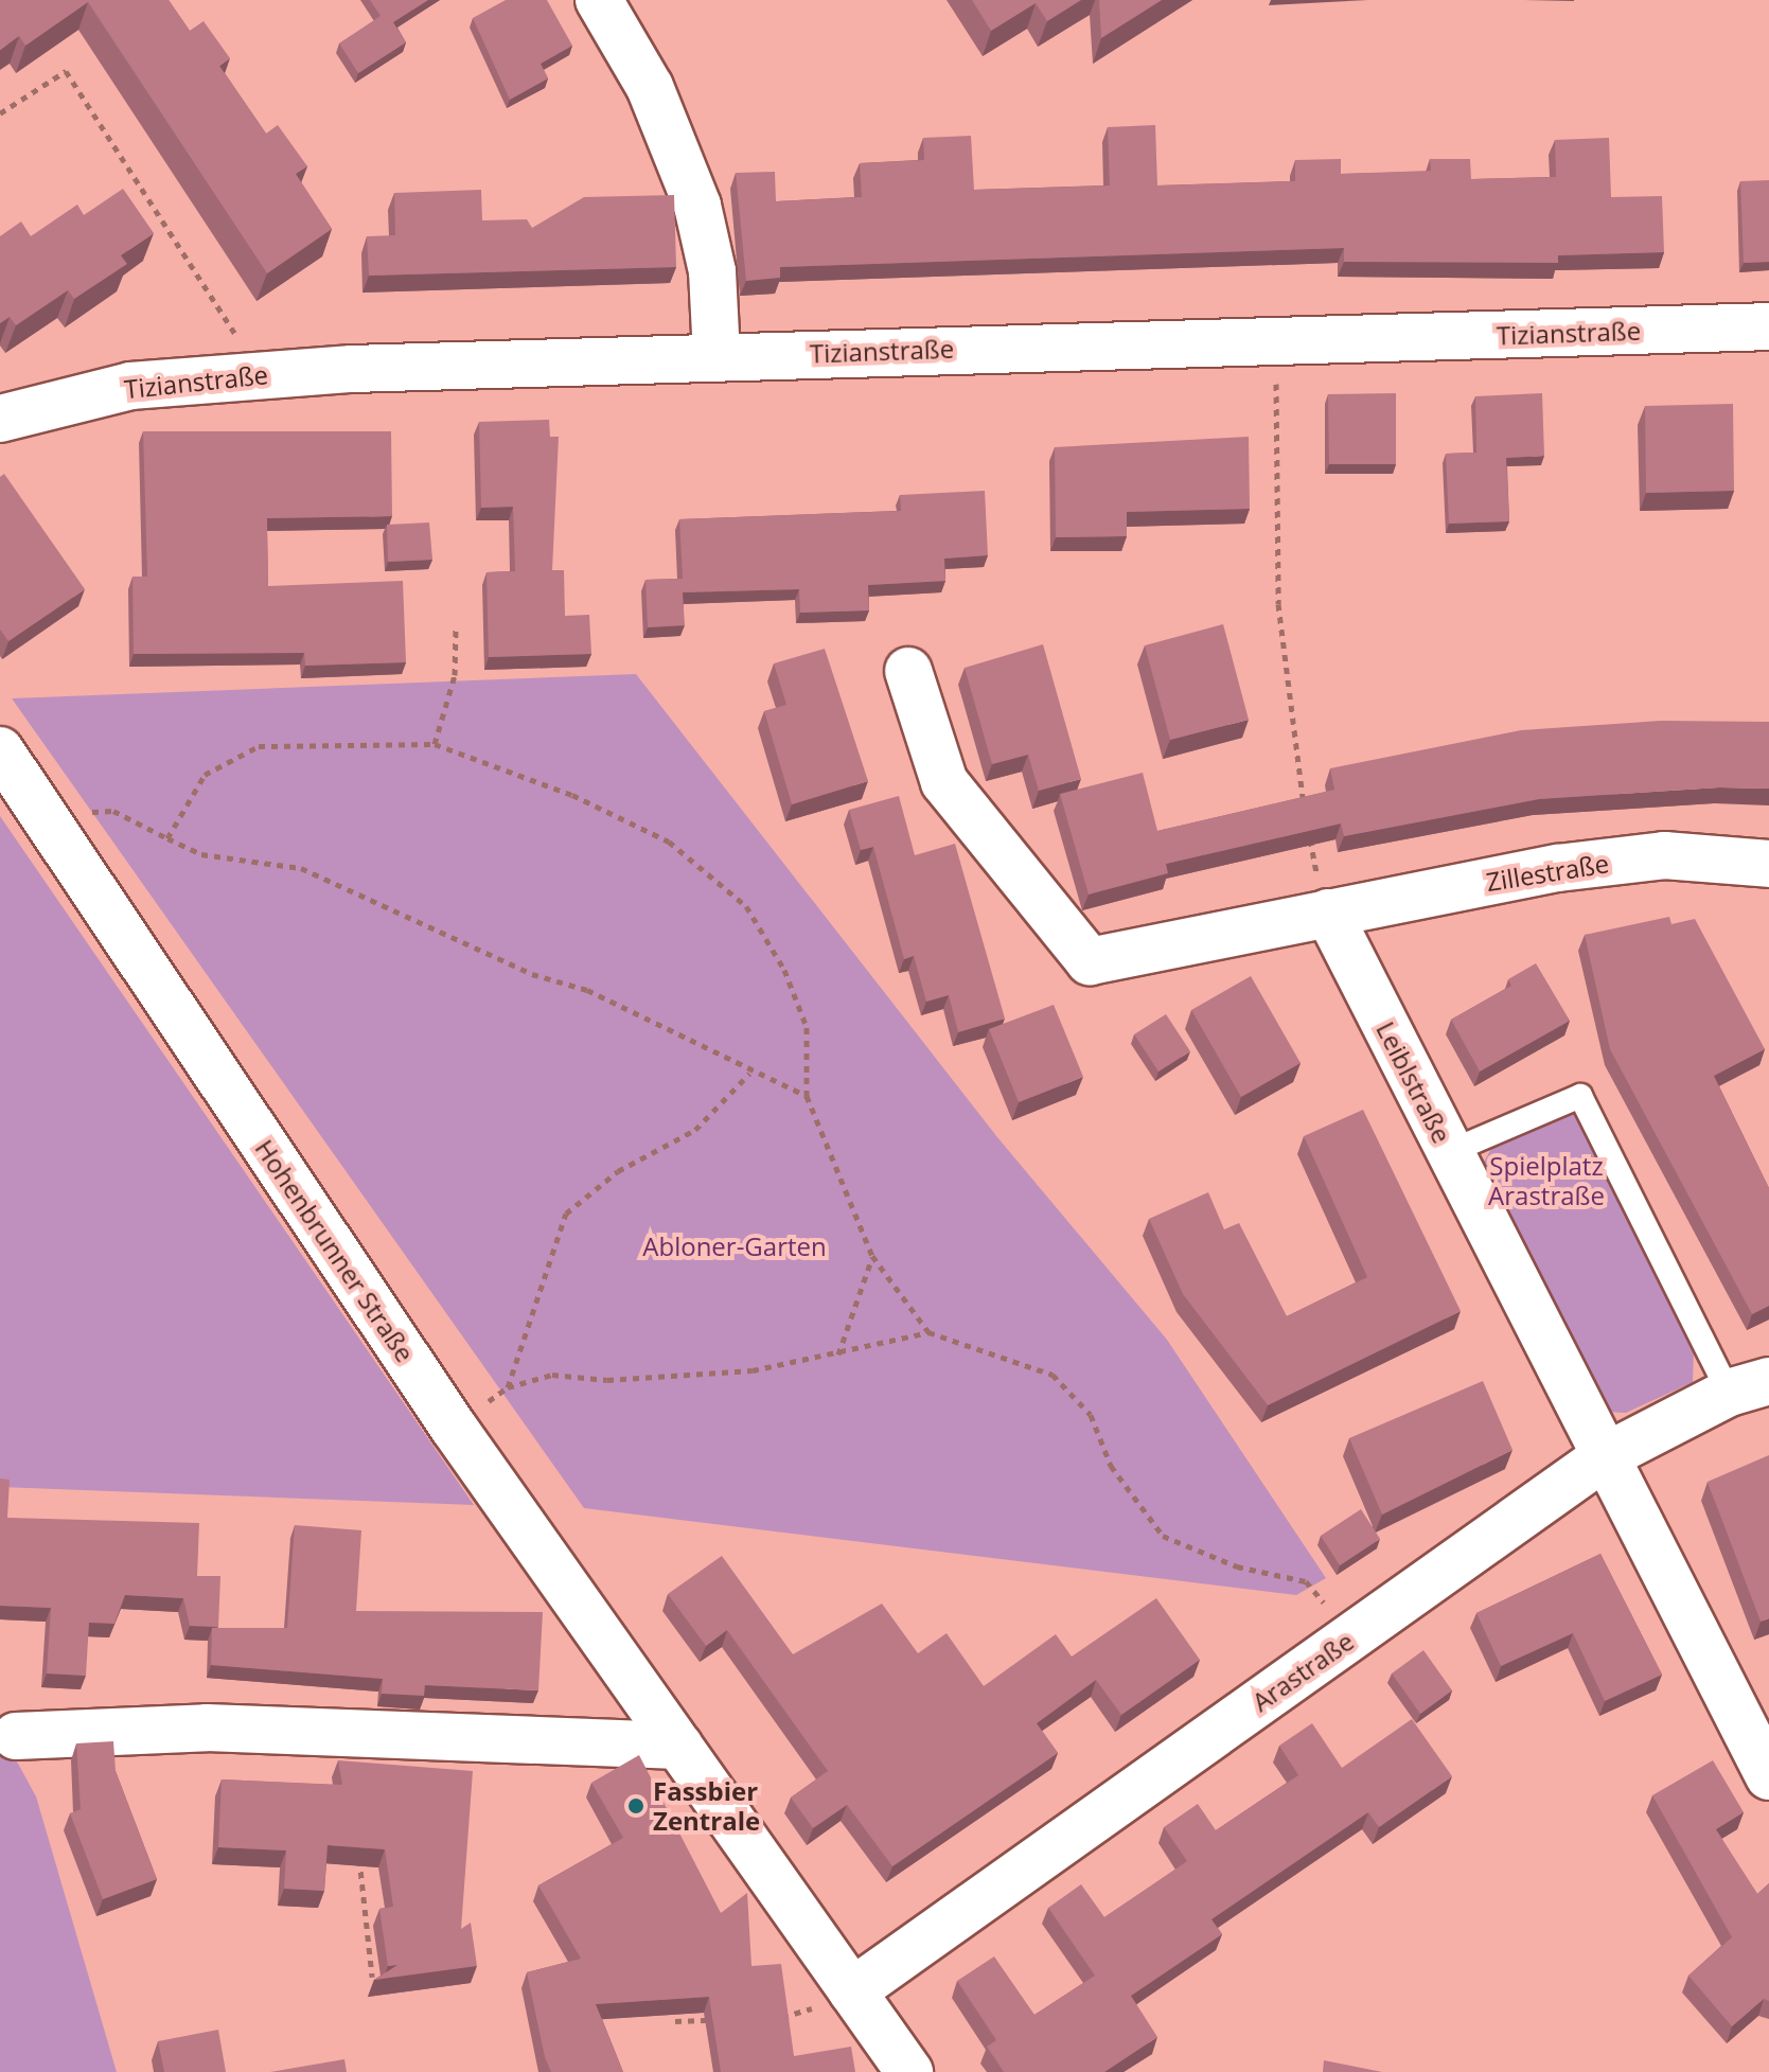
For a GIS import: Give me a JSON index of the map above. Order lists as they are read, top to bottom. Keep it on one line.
{"streets":{"street":["Tizianstraße","Zillestraße","Leiblstraße","Hohenbrunner Straße","Arastraße"]},"crossings":[["Zillestraße","Leiblstraße"],["Leiblstraße","Arastraße"],["Hohenbrunner Straße","Arastraße"]],"parks":["Spielplatz Arastraße","Abloner-Garten"],"places":["Fassbier Zentrale"]}
